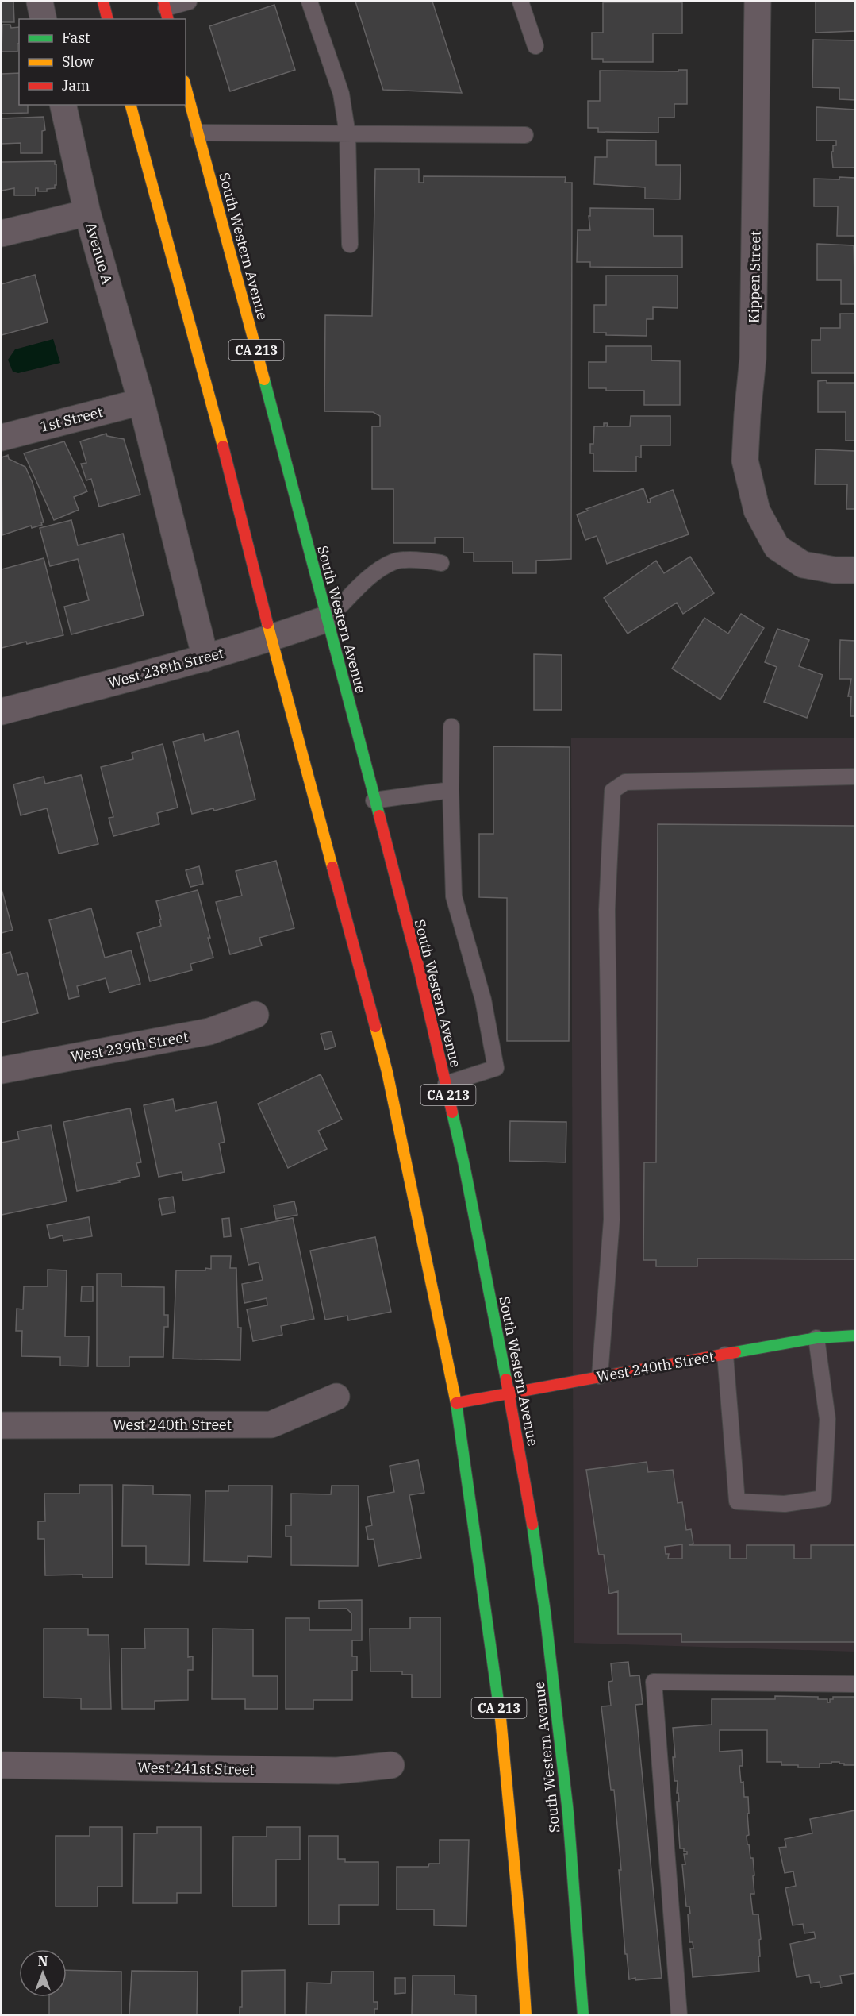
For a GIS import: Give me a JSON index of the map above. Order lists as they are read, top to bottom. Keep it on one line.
{"streets":{"main road":["South Western Avenue","CA 213","West 240th Street"],"street":["Avenue A","Kippen Street","1st Street","West 238th Street","West 239th Street","West 241st Street"]},"crossings":[["South Western Avenue","West 238th Street"],["South Western Avenue","West 240th Street"],["Avenue A","1st Street"],["Avenue A","West 238th Street"],["CA 213","West 238th Street"],["CA 213","West 240th Street"]],"legend":["Fast","Slow","Jam"],"north":"top"}
